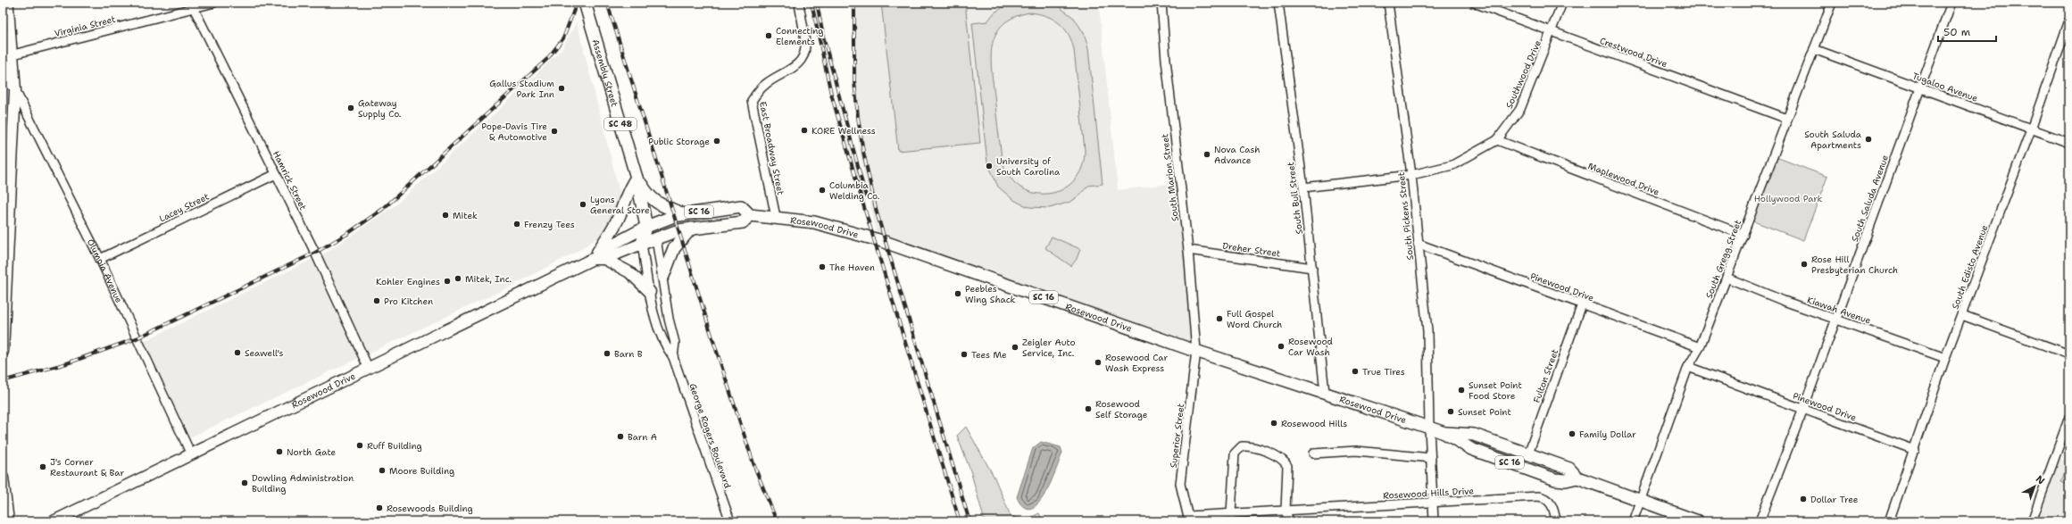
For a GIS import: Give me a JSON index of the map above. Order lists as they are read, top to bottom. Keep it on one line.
{"streets":{"main road":["Assembly Street","SC 48","SC 16","Rosewood Drive","Olympia Avenue"],"street":["Virginia Street","Crestwood Drive","Southwood Drive","Tugaloo Avenue","East Broadway Street","South Marion Street","Maplewood Drive","Hamrick Street","South Bull Street","South Saluda Avenue","Lacey Street","South Pickens Street","Dreher Street","South Gregg Street","South Edisto Avenue","Pinewood Drive","Kiawah Avenue","Fulton Street","George Rogers Boulevard","Superior Street","Rosewood Hills Drive"]},"crossings":[["Virginia Street","Hamrick Street"],["Virginia Street","Olympia Avenue"],["Crestwood Drive","Southwood Drive"],["Crestwood Drive","South Gregg Street"],["Assembly Street","Rosewood Drive"],["Assembly Street","George Rogers Boulevard"],["Southwood Drive","Maplewood Drive"],["Southwood Drive","South Bull Street"],["Southwood Drive","South Pickens Street"],["Tugaloo Avenue","South Saluda Avenue"],["Tugaloo Avenue","South Gregg Street"],["Tugaloo Avenue","South Edisto Avenue"],["East Broadway Street","Rosewood Drive"],["South Marion Street","Rosewood Drive"],["South Marion Street","Dreher Street"],["South Marion Street","Superior Street"],["Maplewood Drive","South Gregg Street"],["Hamrick Street","Lacey Street"],["Hamrick Street","Rosewood Drive"],["South Bull Street","Rosewood Drive"],["South Bull Street","Dreher Street"],["South Saluda Avenue","Pinewood Drive"],["South Saluda Avenue","Kiawah Avenue"],["Lacey Street","Olympia Avenue"],["South Pickens Street","Rosewood Drive"],["South Pickens Street","Pinewood Drive"],["Rosewood Drive","South Gregg Street"],["Rosewood Drive","Olympia Avenue"],["Rosewood Drive","Fulton Street"],["Rosewood Drive","George Rogers Boulevard"],["Rosewood Drive","Superior Street"],["South Gregg Street","Pinewood Drive"],["South Gregg Street","Kiawah Avenue"],["South Edisto Avenue","Pinewood Drive"],["South Edisto Avenue","Kiawah Avenue"],["Pinewood Drive","Fulton Street"],["Superior Street","Rosewood Hills Drive"]],"parks":["Hollywood Park"],"places":["Connecting Elements","Gallus Stadium Park Inn","Gateway Supply Co.","KORE Wellness","Pope-Davis Tire & Automotive","South Saluda Apartments","Public Storage","Nova Cash Advance","University of South Carolina","Columbia Welding Co.","Lyons General Store","Mitek","Frenzy Tees","Rose Hill Presbyterian Church","The Haven","Mitek, Inc.","Kohler Engines","Peebles Wing Shack","Pro Kitchen","Full Gospel Word Church","Rosewood Car Wash","Zeigler Auto Service, Inc.","Seawell's","Barn B","Tees Me","Rosewood Car Wash Express","True Tires","Sunset Point Food Store","Rosewood Self Storage","Sunset Point","Rosewood Hills","Family Dollar","Barn A","Ruff Building","North Gate","J's Corner Restaurant & Bar","Moore Building","Dowling Administration Building","Dollar Tree","Rosewoods Building"],"scale_bar":"50 m","north":"top right"}
